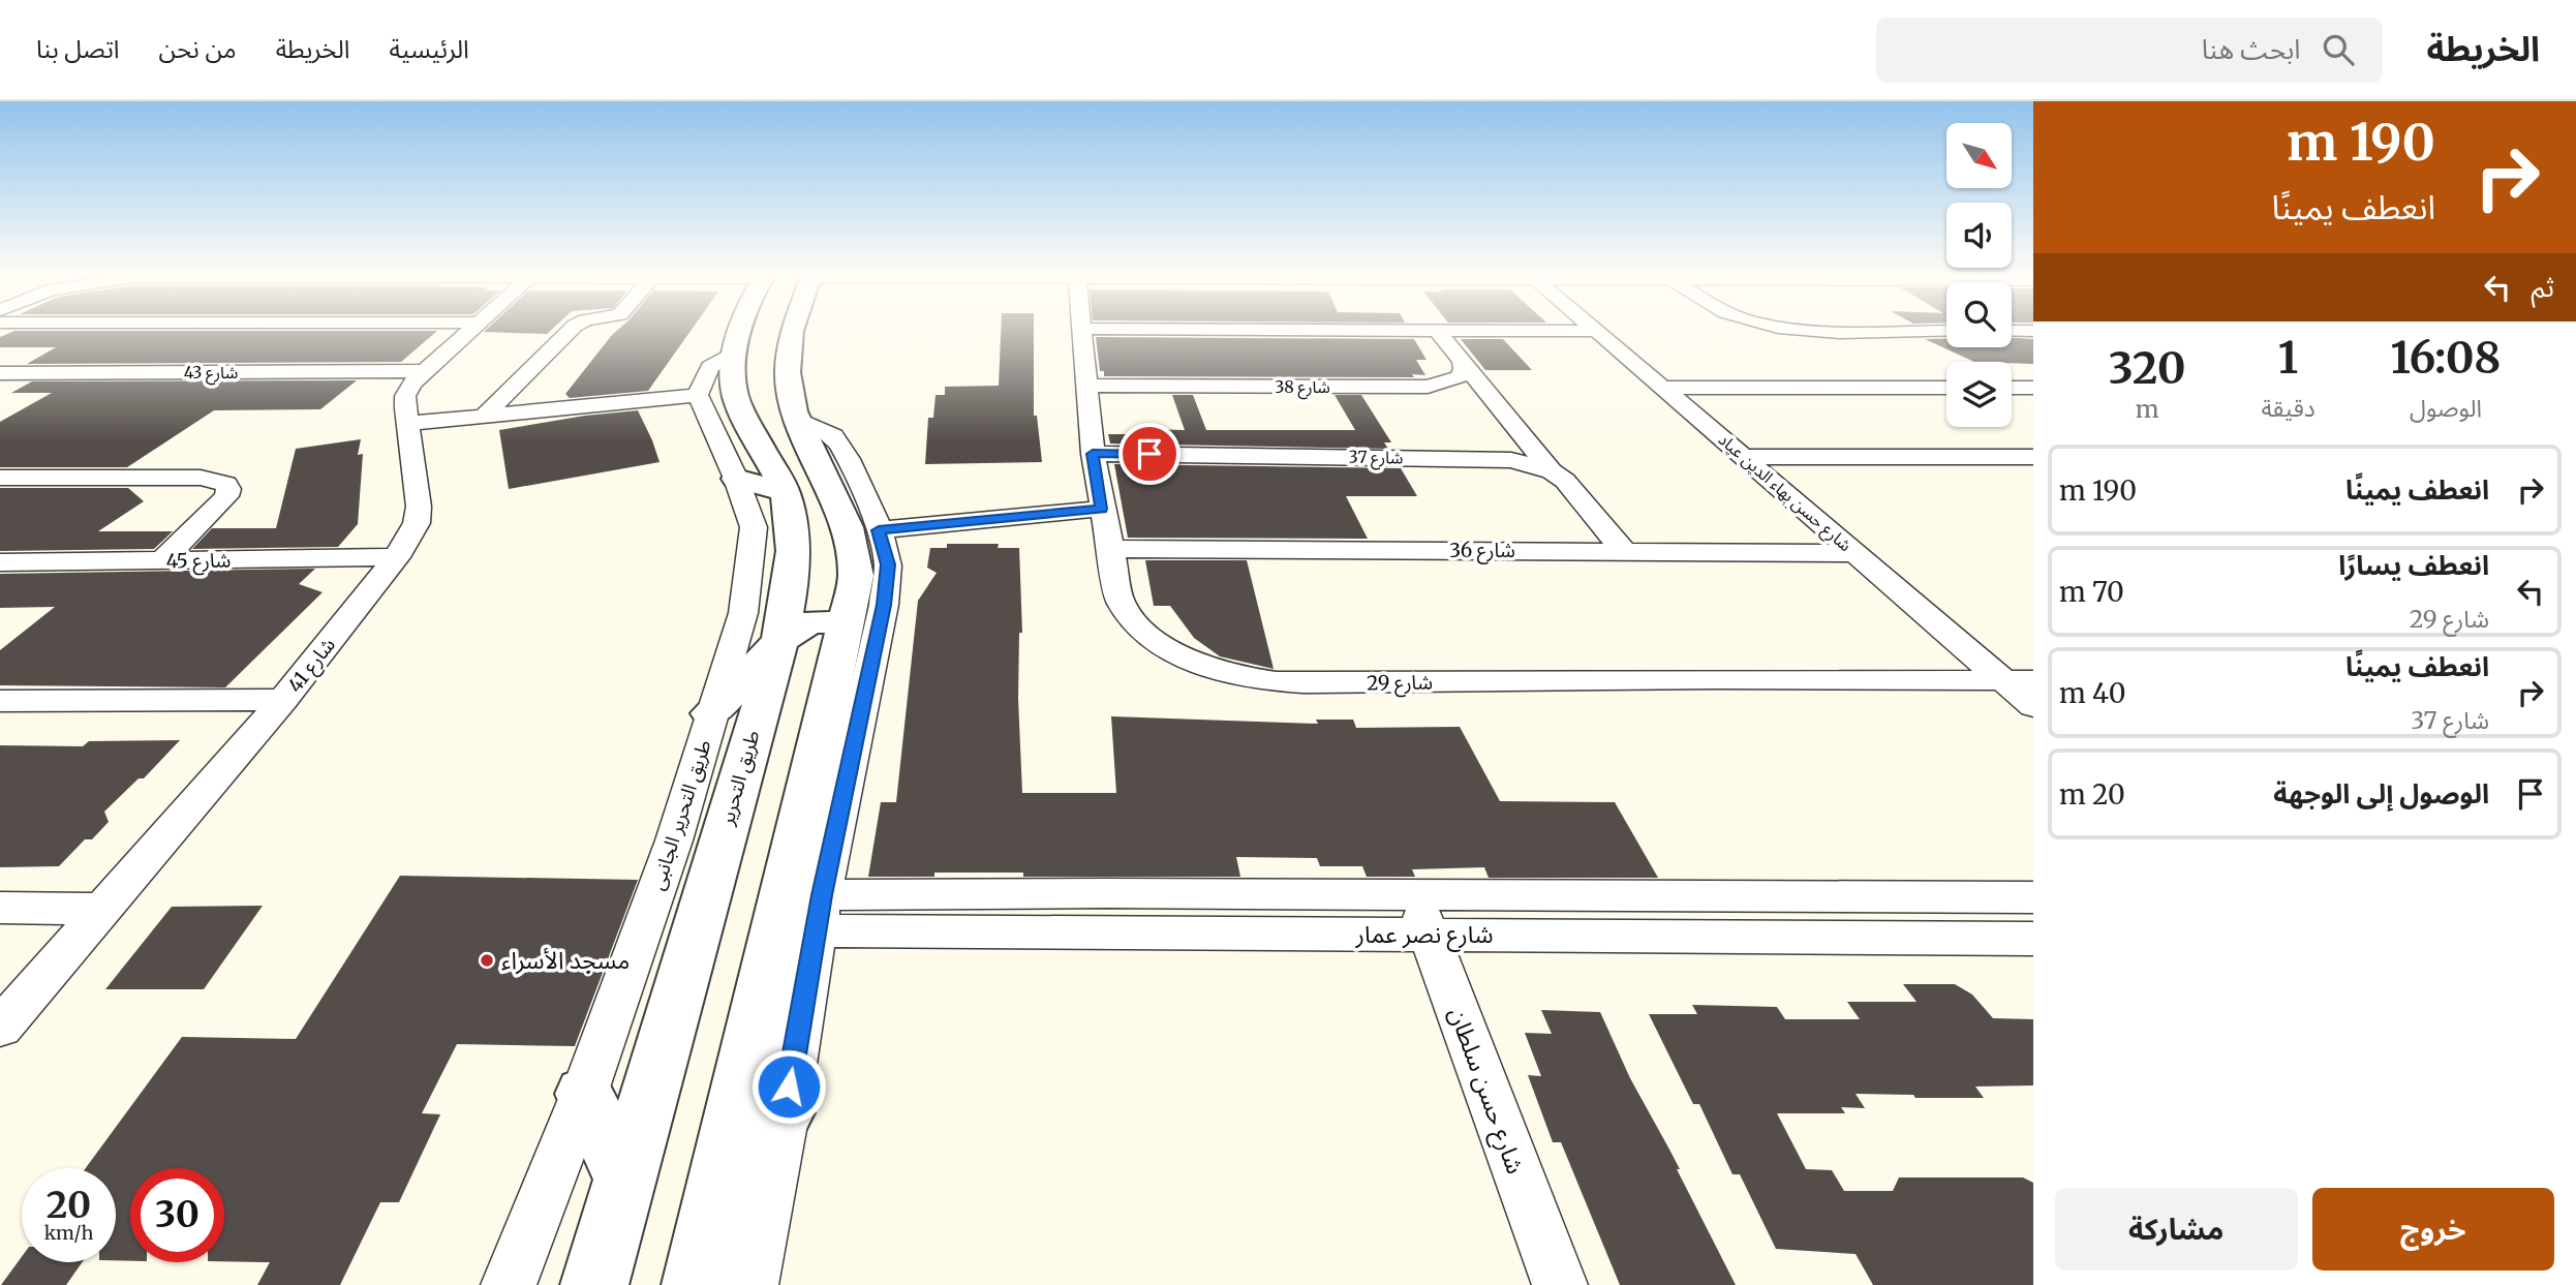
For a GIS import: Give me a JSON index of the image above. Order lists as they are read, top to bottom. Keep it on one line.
{"streets":{"street":["شارع 43","شارع 38","شارع 37","شارع حسن بهاء الدين عياد","شارع 36","شارع 45","شارع 41","شارع 29","طريق التحرير","طريق التحرير الجانبى","شارع نصر عمار","شارع حسن سلطان"]},"crossings":[["شارع 43","شارع 41"],["شارع 38","شارع 29"],["شارع 37","شارع 36"],["شارع 37","شارع 29"],["شارع حسن بهاء الدين عياد","شارع 36"],["شارع حسن بهاء الدين عياد","شارع 29"],["شارع 36","شارع 29"],["شارع 45","شارع 41"],["شارع نصر عمار","شارع حسن سلطان"]],"places":["مسجد الأسراء"],"north":"bottom right","page":{"header":"الخريطة","search":"ابحث هنا","nav":["الرئيسية","الخريطة","من نحن","اتصل بنا"],"turn":["190 m","انعطف يمينًا"],"then":"ثم","eta":["16:08","الوصول","1","دقيقة","320","m"],"list":[{"name":"انعطف يمينًا","value":"190 m"},{"name":"انعطف يسارًا","note":"شارع 29","value":"70 m"},{"name":"انعطف يمينًا","note":"شارع 37","value":"40 m"},{"name":"الوصول إلى الوجهة","value":"20 m"}],"speed":"20 km/h","limit":"30","buttons":["خروج","مشاركة"]}}
